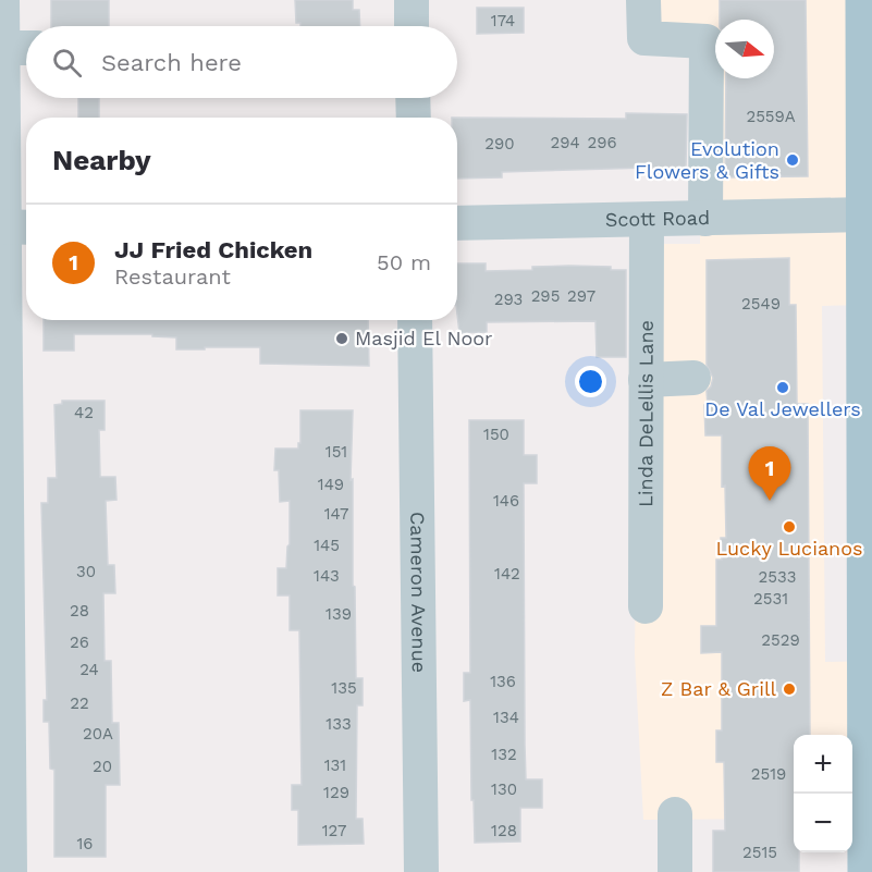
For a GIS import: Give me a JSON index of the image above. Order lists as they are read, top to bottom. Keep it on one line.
{"streets":{"street":["Scott Road","Linda DeLellis Lane","Cameron Avenue"]},"crossings":[["Scott Road","Linda DeLellis Lane"]],"places":["Evolution Flowers & Gifts","Masjid El Noor","De Val Jewellers","Lucky Lucianos","Z Bar & Grill"],"house_numbers":["174","2559A","294","296","290","295","297","293","2549","42","150","151","149","146","147","145","30","142","143","2533","2531","28","139","2529","26","24","136","135","22","134","133","20A","132","131","20","2519","130","129","127","128","16","2515"],"north":"right","page":{"search":"Search here","heading":"Nearby","list":[{"mark":"1","name":"JJ Fried Chicken","note":"Restaurant","value":"50 m"}],"pins":"1","map_buttons":["+","−"]}}
